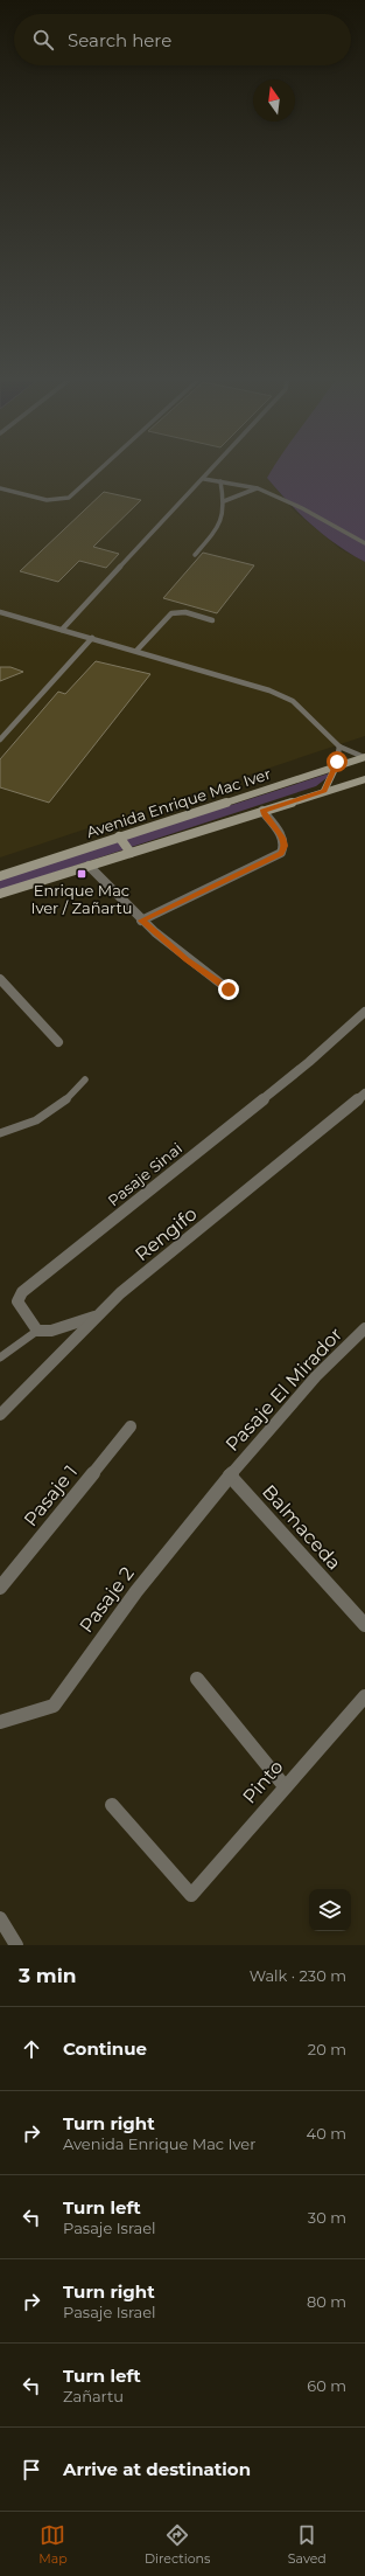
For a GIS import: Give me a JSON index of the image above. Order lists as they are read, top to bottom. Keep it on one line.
{"streets":{"main road":["Avenida Enrique Mac Iver"],"street":["Pasaje Sinai","Rengifo","Pasaje El Mirador","Pasaje 1","Balmaceda","Pasaje 2","Pinto"]},"crossings":[["Pasaje El Mirador","Balmaceda"],["Pasaje El Mirador","Pasaje 2"],["Balmaceda","Pasaje 2"]],"places":{"transit":["Enrique Mac Iver / Zañartu"]},"north":"top","page":{"search":"Search here","heading":["3 min","Walk · 230 m"],"list":[["Continue","20 m"],["Turn right","Avenida Enrique Mac Iver","40 m"],["Turn left","Pasaje Israel","30 m"],["Turn right","Pasaje Israel","80 m"],["Turn left","Zañartu","60 m"],"Arrive at destination"],"nav":["Map","Directions","Saved"]}}
